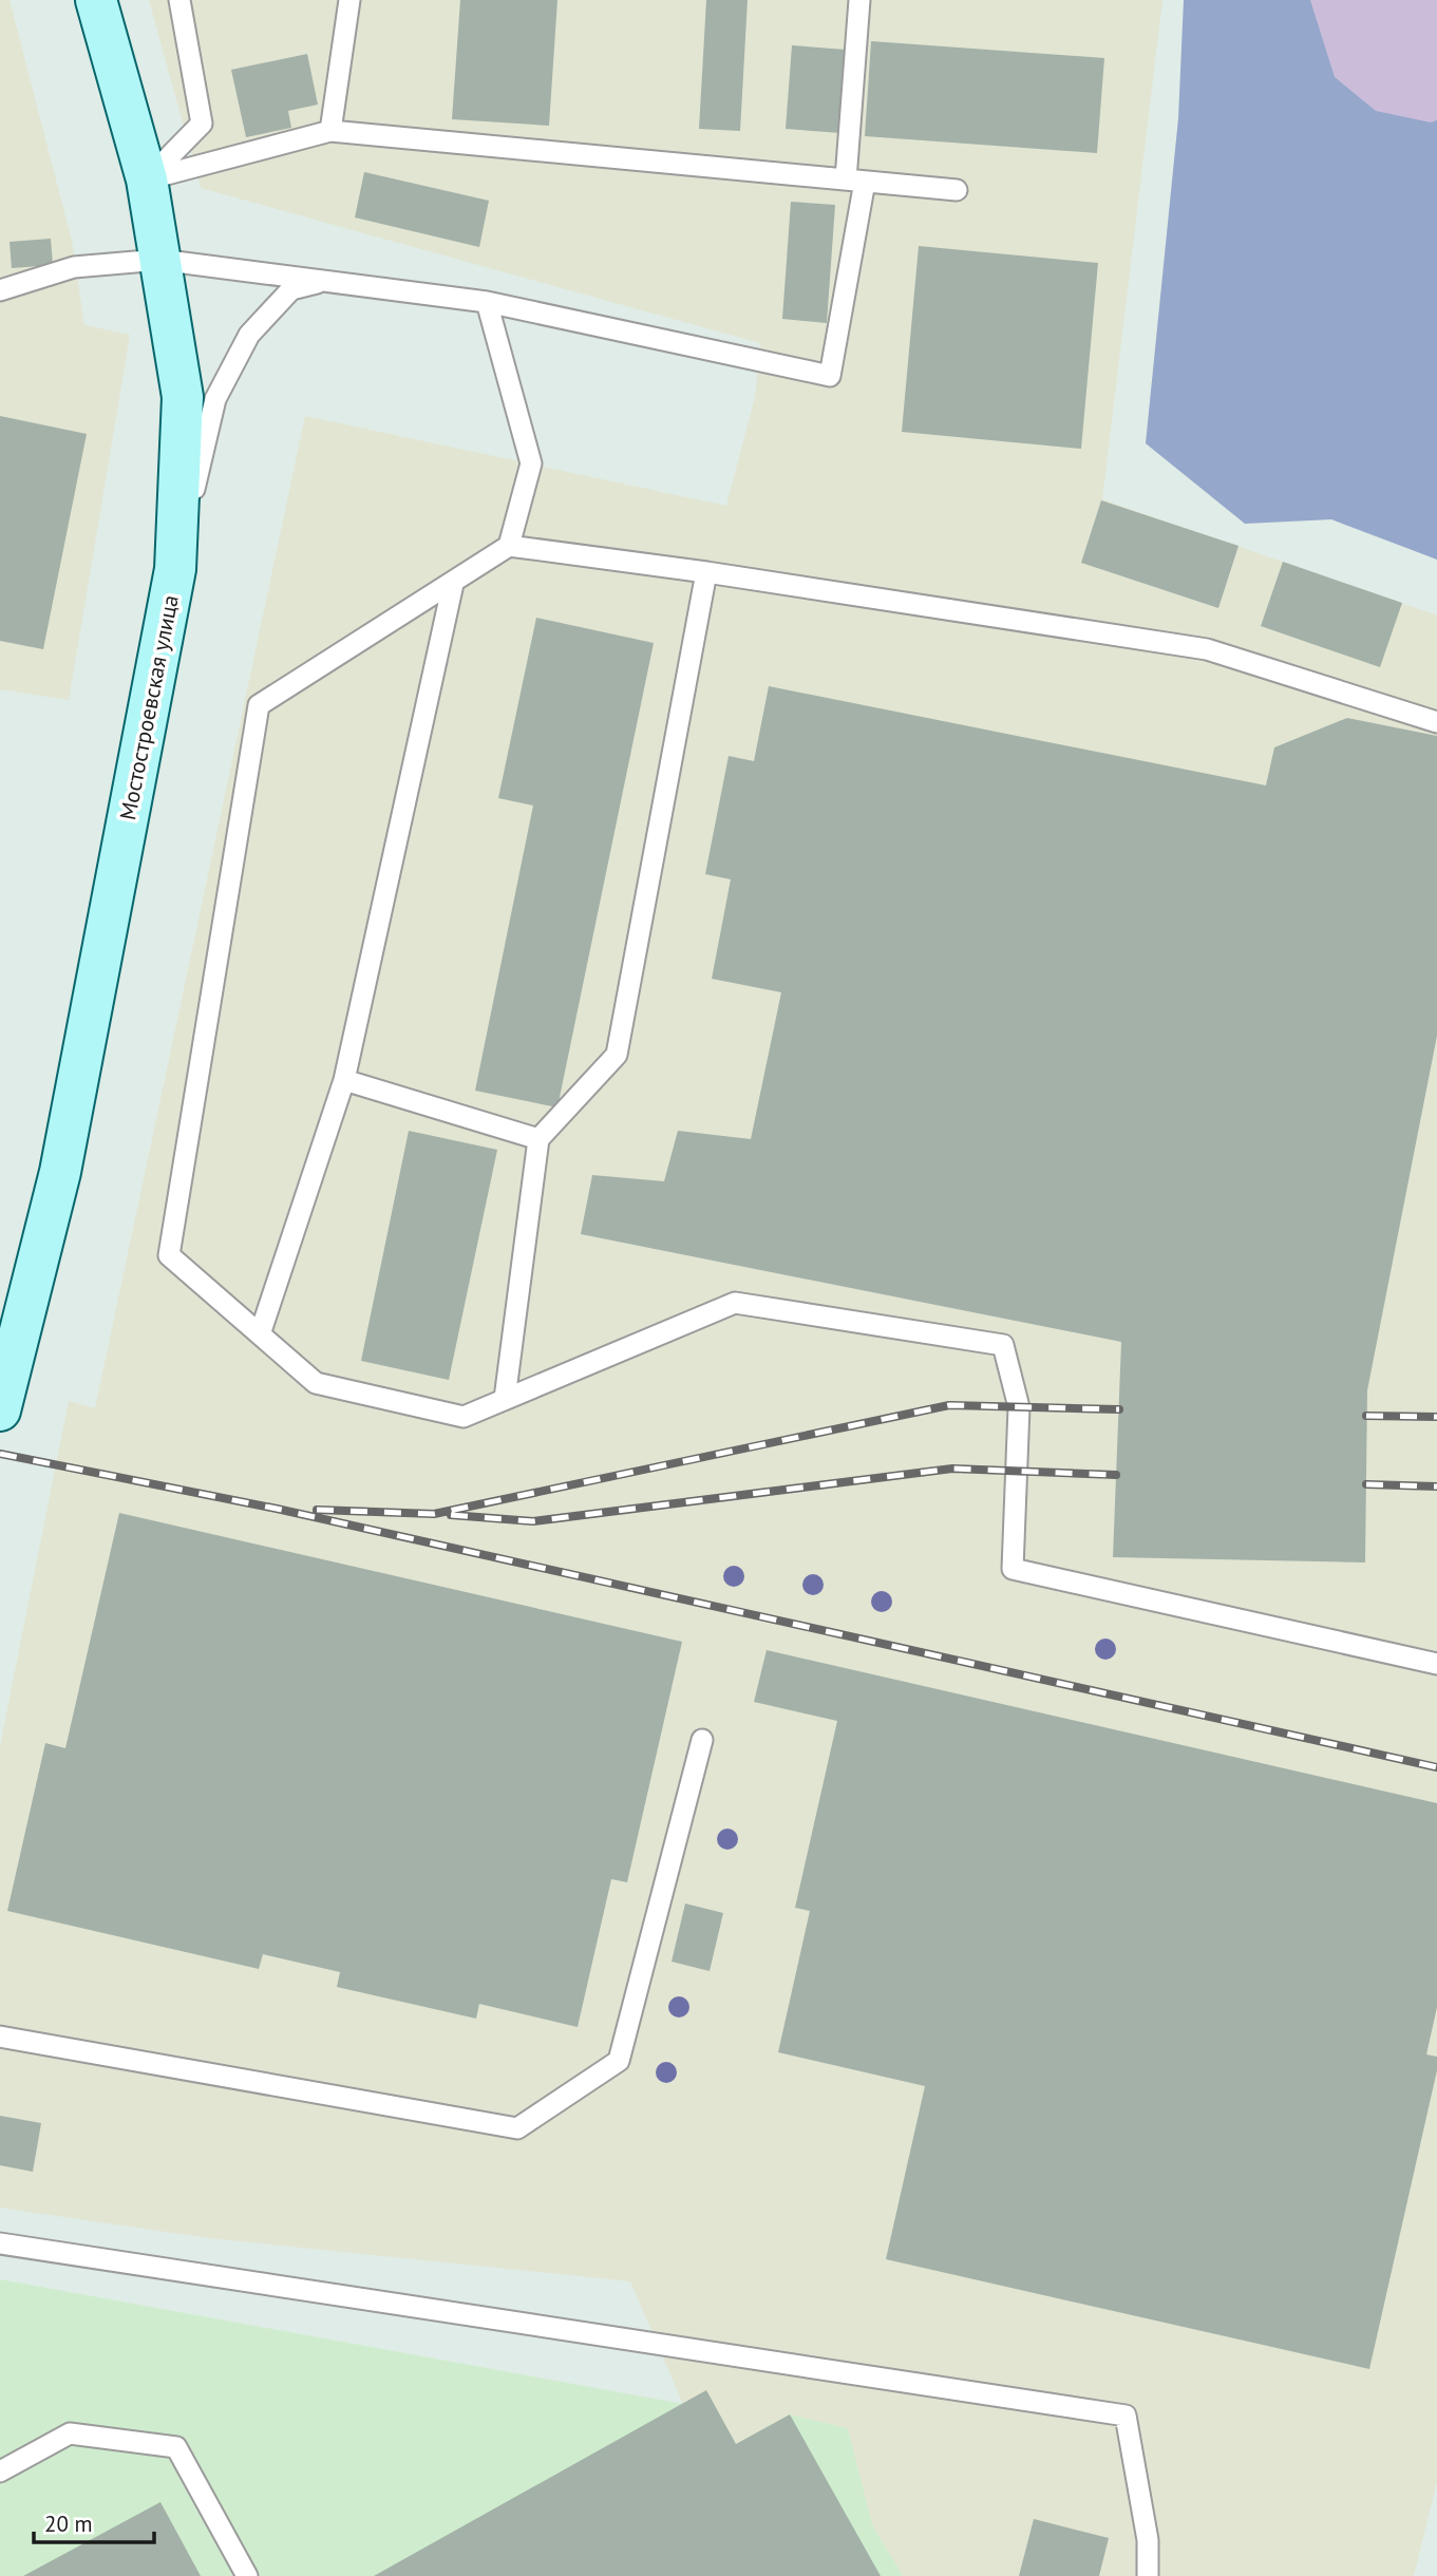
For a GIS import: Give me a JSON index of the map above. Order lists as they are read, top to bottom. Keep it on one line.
{"streets":{"main road":["Мостостроевская улица"]},"scale_bar":"20 m"}
